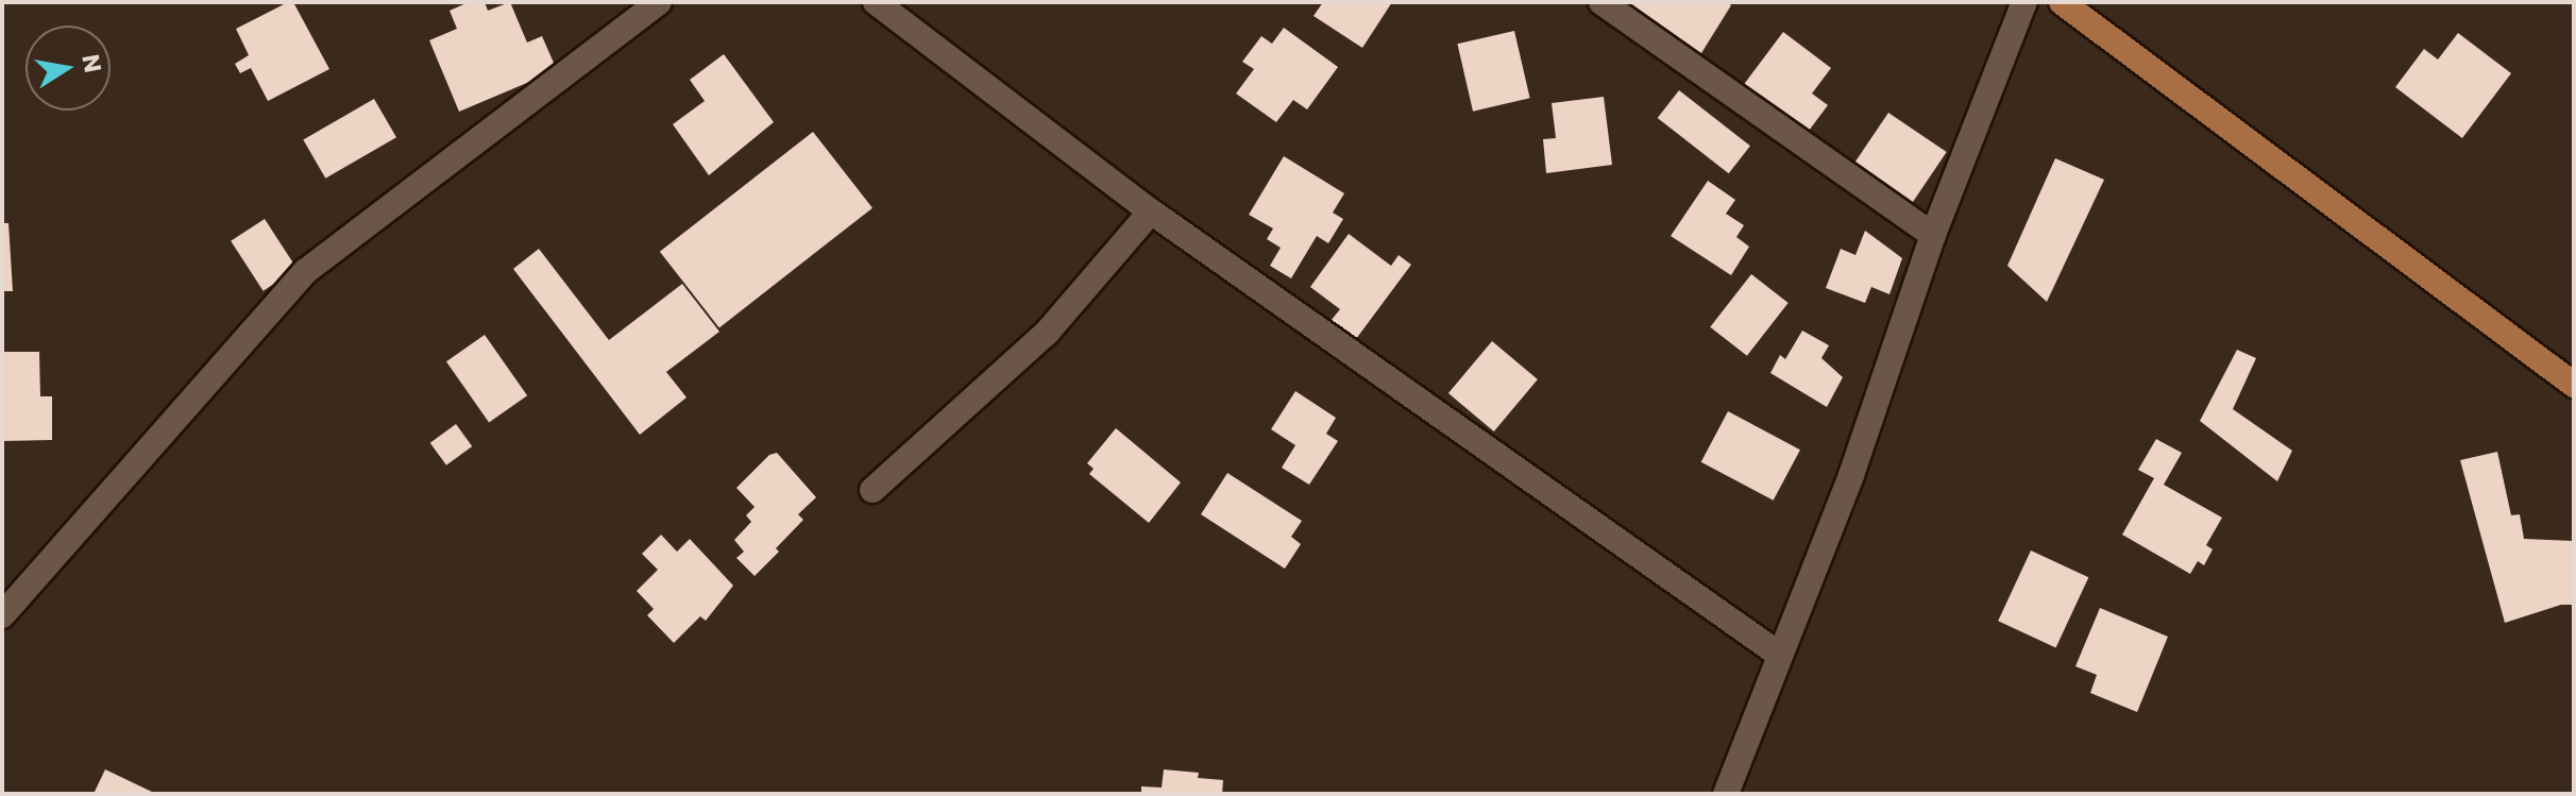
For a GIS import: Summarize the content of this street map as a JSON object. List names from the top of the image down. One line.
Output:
{"north":"right"}
